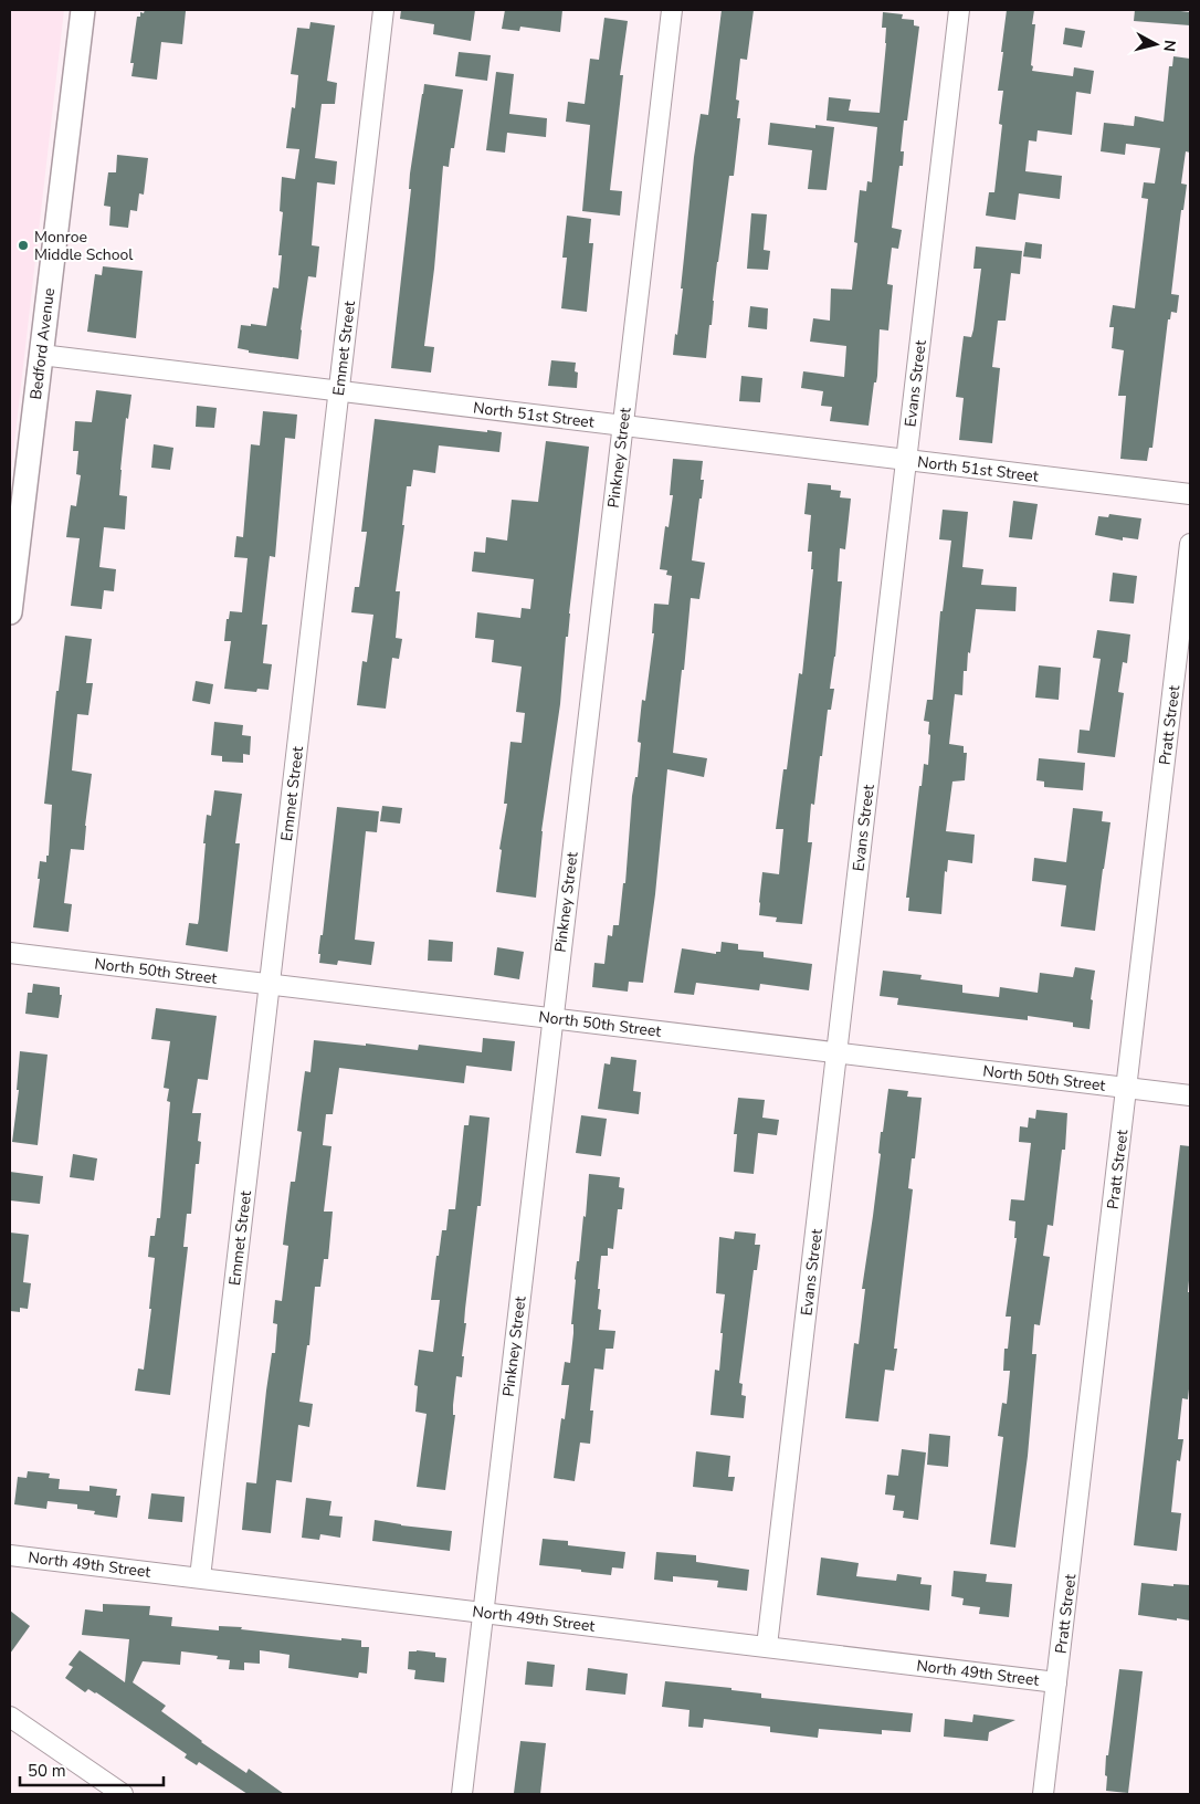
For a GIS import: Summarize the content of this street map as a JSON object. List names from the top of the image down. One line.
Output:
{"streets":{"street":["Bedford Avenue","Emmet Street","Evans Street","North 51st Street","Pinkney Street","Pratt Street","North 50th Street","North 49th Street"]},"crossings":[["Bedford Avenue","North 51st Street"],["Emmet Street","North 51st Street"],["Emmet Street","North 50th Street"],["Emmet Street","North 49th Street"],["Evans Street","North 51st Street"],["Evans Street","North 50th Street"],["Evans Street","North 49th Street"],["North 51st Street","Pinkney Street"],["Pinkney Street","North 50th Street"],["Pinkney Street","North 49th Street"],["Pratt Street","North 50th Street"],["Pratt Street","North 49th Street"]],"places":["Monroe Middle School"],"scale_bar":"50 m","north":"right"}
